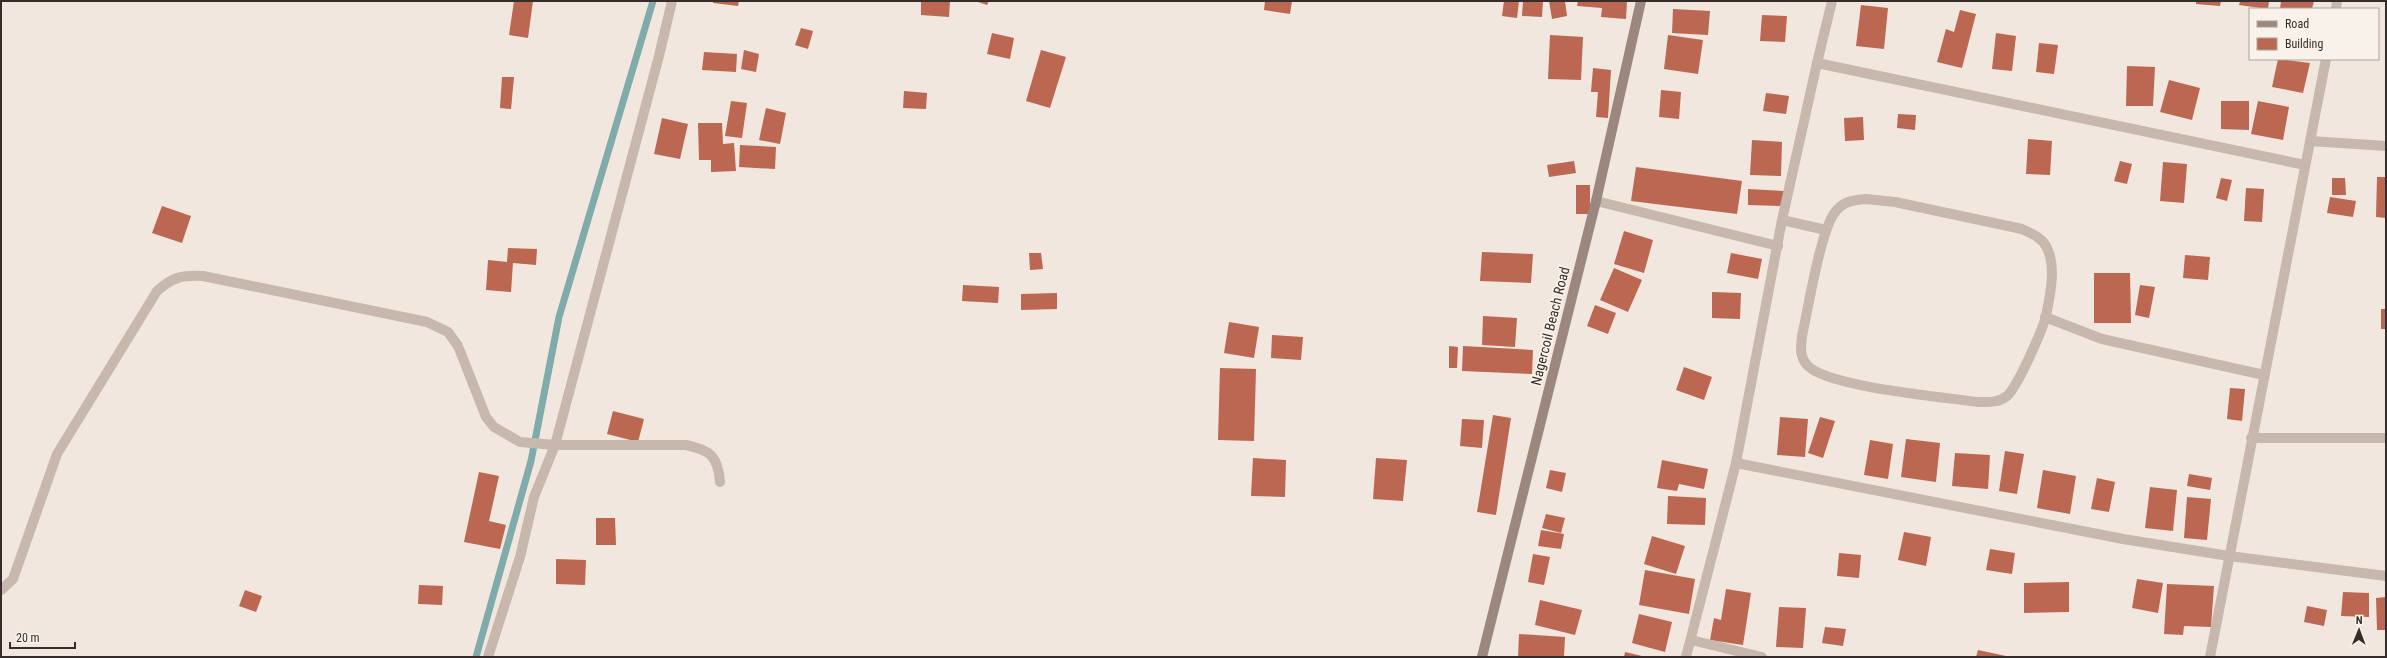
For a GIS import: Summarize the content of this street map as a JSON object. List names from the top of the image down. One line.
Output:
{"streets":{"main road":["Nagercoil Beach Road"]},"legend":["Road","Building"],"scale_bar":"20 m","north":"top"}
